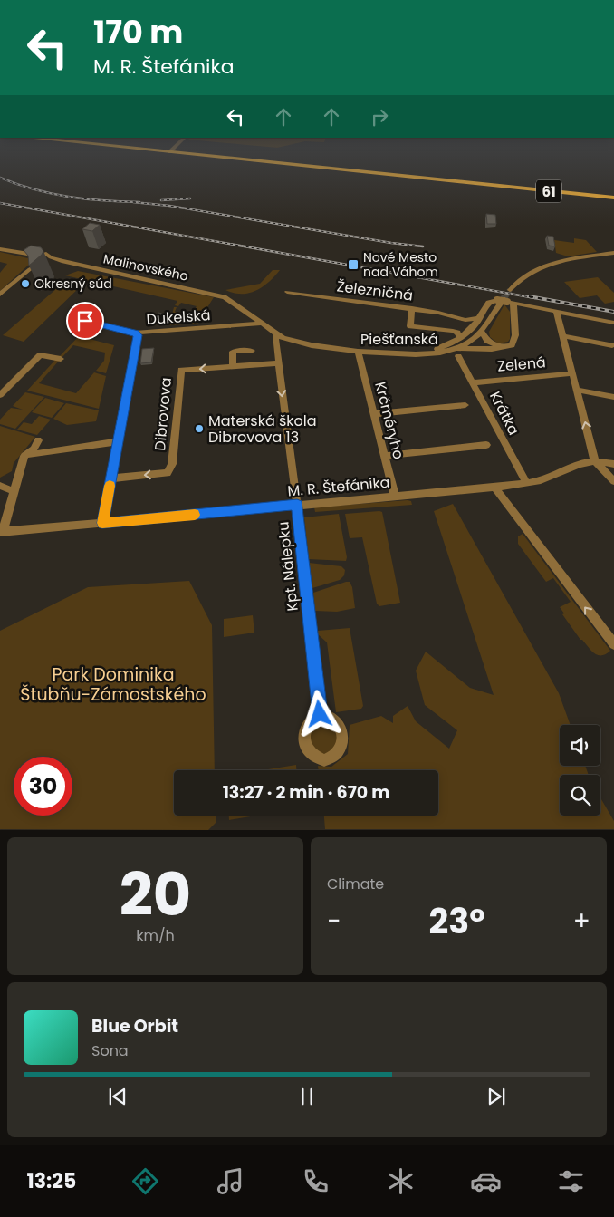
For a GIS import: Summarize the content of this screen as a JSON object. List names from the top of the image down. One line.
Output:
{"streets":{"main road":["61"],"street":["Malinovského","Železničná","Dukelská","Piešťanská","Zelená","Krátka","Dibrovova","Krčméryho","M. R. Štefánika","Kpt. Nálepku"]},"crossings":[["Malinovského","Piešťanská"],["Dukelská","Piešťanská"],["Piešťanská","Krátka"],["Piešťanská","Krčméryho"],["Piešťanská","Kpt. Nálepku"],["Zelená","Krátka"],["Zelená","M. R. Štefánika"],["Krátka","Krčméryho"],["Krátka","M. R. Štefánika"],["Dibrovova","Kpt. Nálepku"],["Krčméryho","M. R. Štefánika"],["M. R. Štefánika","Kpt. Nálepku"]],"one_way":["Kpt. Nálepku"],"parks":["Park Dominika Štubňu-Zámostského"],"places":{"transit":["Nové Mesto nad Váhom"],"other":["Okresný súd","Materská škola Dibrovova 13"]},"page":{"turn":["170 m","M. R. Štefánika"],"limit":"30","trip":"13:27 · 2 min · 670 m","tile":[["20","km/h"],"Climate"],"heat":["−","23°","+"],"song":["Blue Orbit","Sona"],"tabs":"13:25"}}
